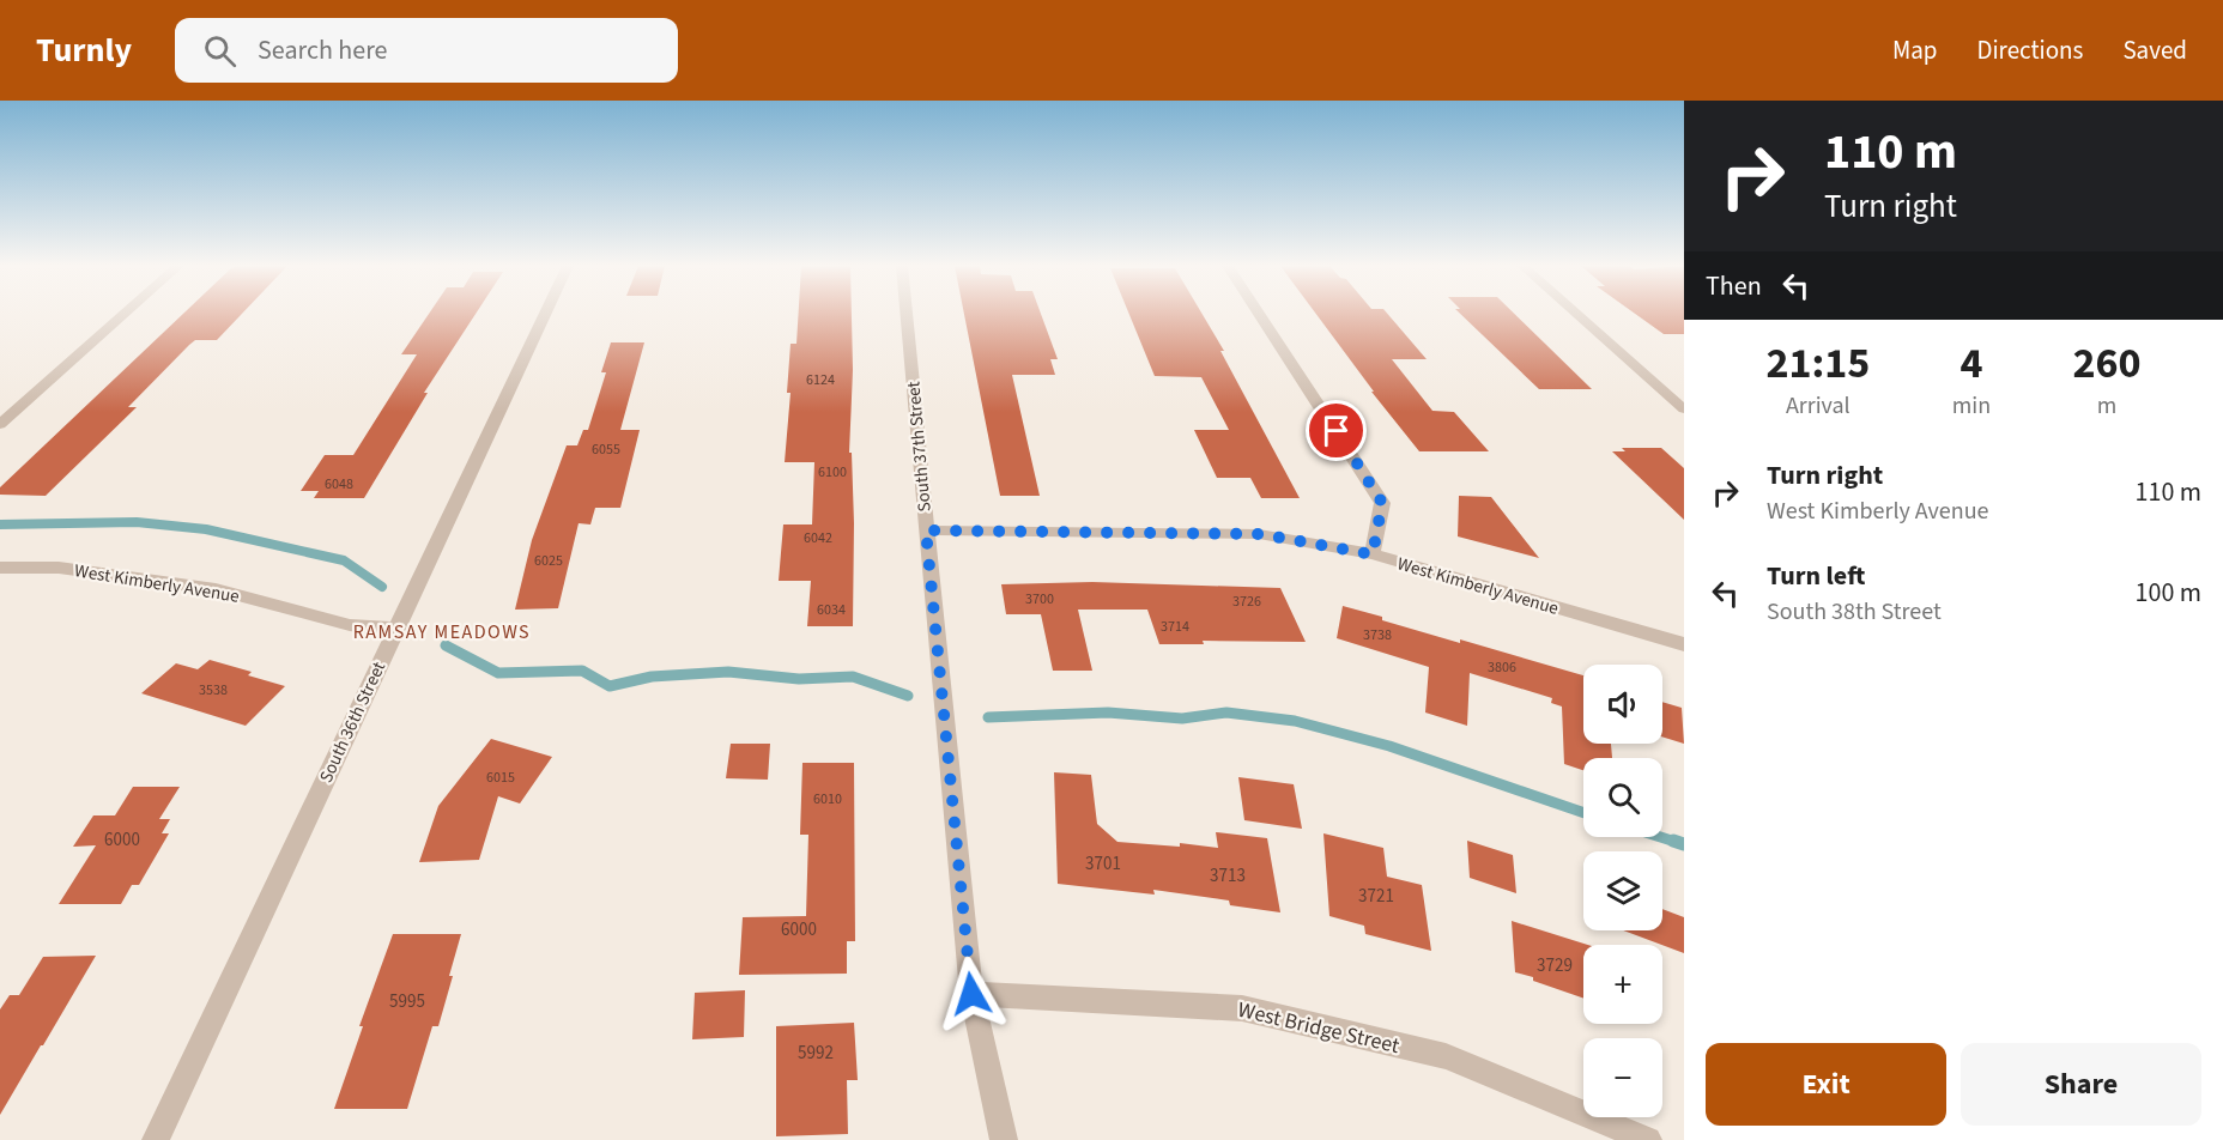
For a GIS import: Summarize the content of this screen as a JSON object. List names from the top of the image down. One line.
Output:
{"streets":{"street":["South 37th Street","West Kimberly Avenue","South 36th Street","West Bridge Street"]},"crossings":[["South 37th Street","West Kimberly Avenue"],["South 37th Street","West Bridge Street"],["West Kimberly Avenue","South 36th Street"]],"districts":["RAMSAY MEADOWS"],"house_numbers":["6124","6055","6100","6048","6042","6025","3700","3726","6034","3714","3738","3806","3538","6015","6010","6000","3701","3713","3721","6000","3729","5995","5992"],"page":{"header":"Turnly","search":"Search here","nav":["Map","Directions","Saved"],"turn":["110 m","Turn right"],"then":"Then","eta":["21:15","Arrival","4","min","260","m"],"list":[{"name":"Turn right","note":"West Kimberly Avenue","value":"110 m"},{"name":"Turn left","note":"South 38th Street","value":"100 m"}],"map_buttons":["+","−"],"buttons":["Exit","Share"]}}
